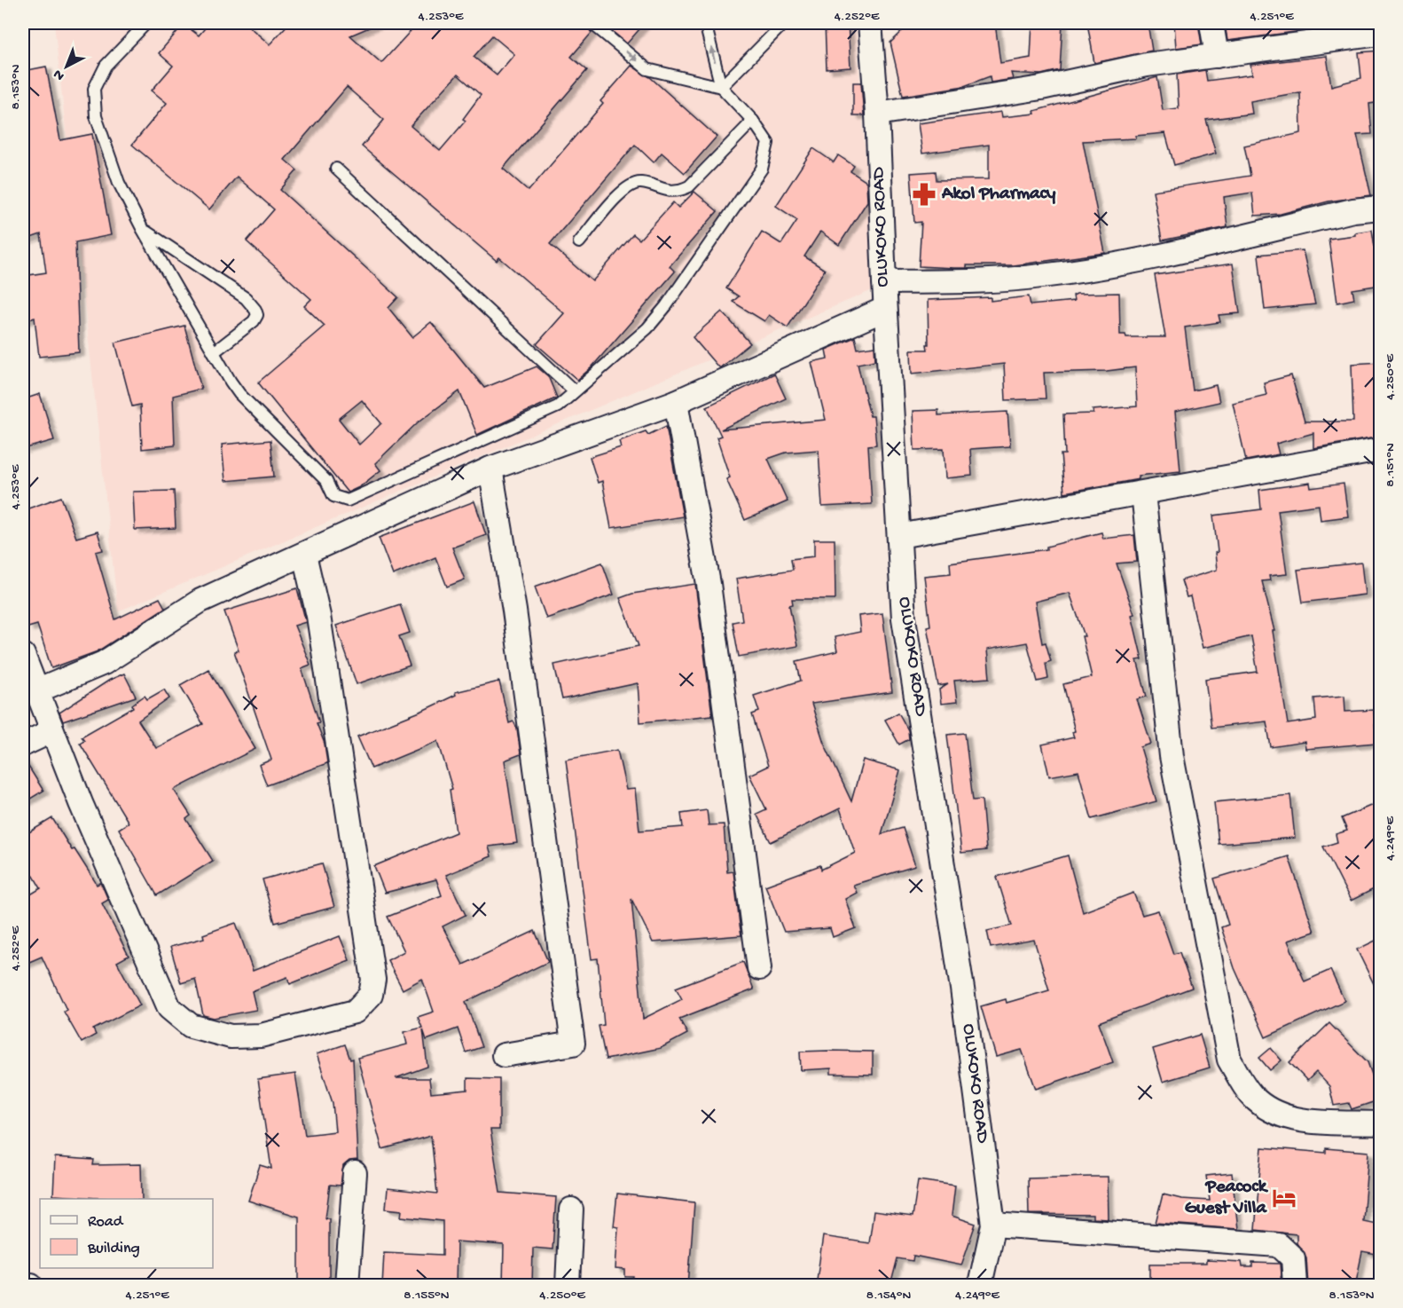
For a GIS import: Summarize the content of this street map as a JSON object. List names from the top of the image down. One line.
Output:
{"streets":{"street":["OLUKOKO ROAD"]},"places":{"pharmacy":["Akol Pharmacy"],"hotel":["Peacock Guest Villa"]},"legend":["Road","Building"],"north":"bottom left","coordinates":["4.253°E","4.252°E","4.251°E","8.153°N","4.250°E","8.151°N","4.249°E","8.155°N","8.154°N"]}
